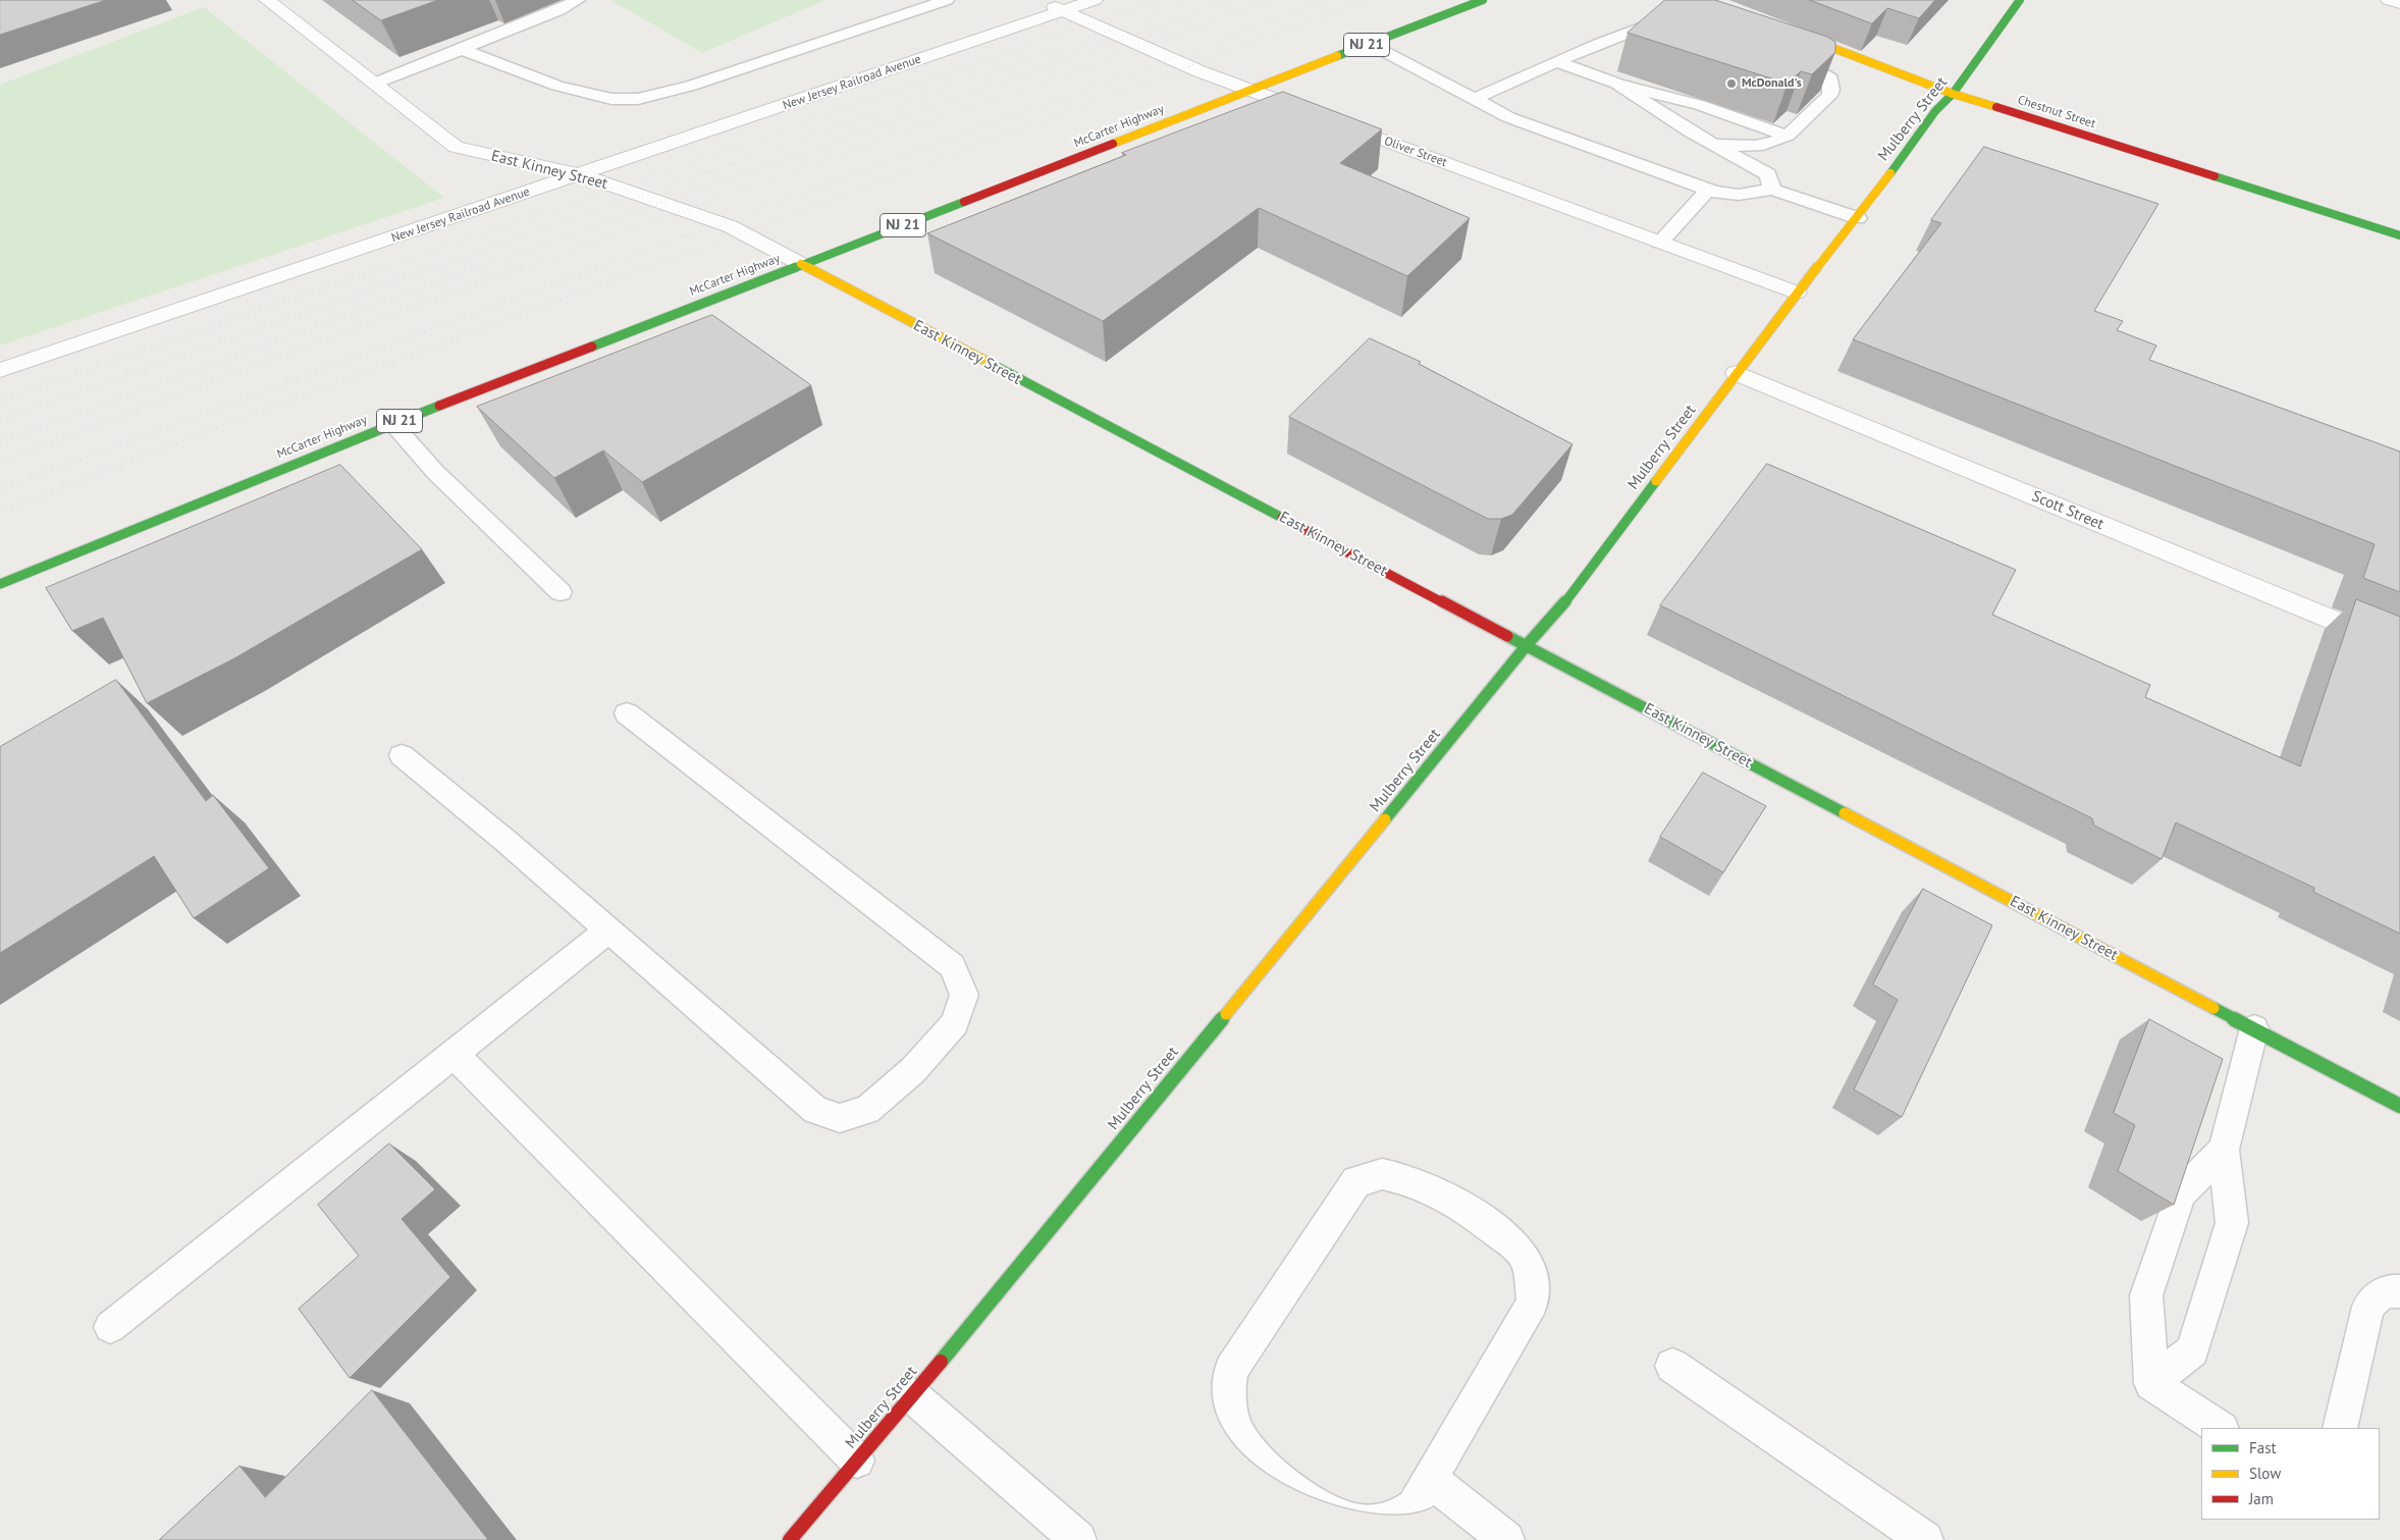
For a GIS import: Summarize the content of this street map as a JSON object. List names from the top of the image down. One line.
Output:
{"streets":{"street":["NJ 21","New Jersey Railroad Avenue","Chestnut Street","Mulberry Street","McCarter Highway","Oliver Street","East Kinney Street","Scott Street"]},"crossings":[["New Jersey Railroad Avenue","Oliver Street"],["New Jersey Railroad Avenue","East Kinney Street"],["Chestnut Street","Mulberry Street"],["Mulberry Street","Oliver Street"],["Mulberry Street","East Kinney Street"],["Mulberry Street","Scott Street"],["McCarter Highway","Oliver Street"],["McCarter Highway","East Kinney Street"]],"places":["McDonald's"],"legend":["Fast","Slow","Jam"]}
